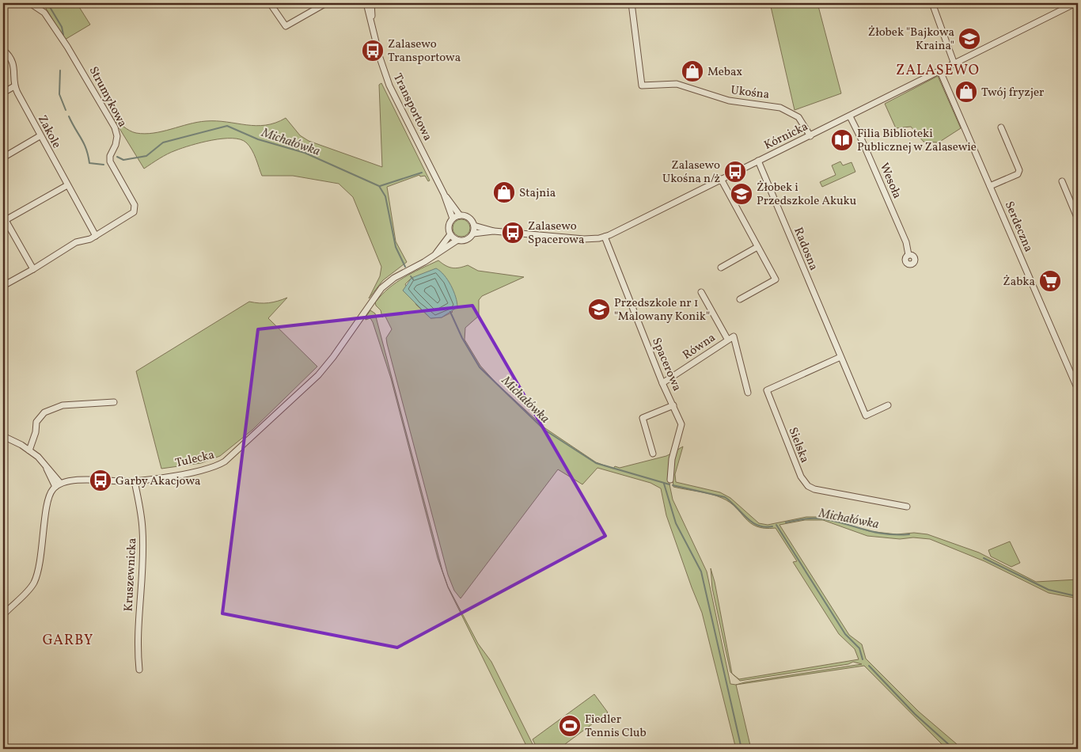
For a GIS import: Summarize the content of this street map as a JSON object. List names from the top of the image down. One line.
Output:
{"streets":{"street":["Ukośna","Strumykowa","Transportowa","Zakole","Kórnicka","Wesoła","Serdeczna","Radosna","Równa","Spacerowa","Sielska","Tulecka","Kruszewnicka"]},"crossings":[["Ukośna","Kórnicka"],["Strumykowa","Zakole"],["Transportowa","Kórnicka"],["Kórnicka","Wesoła"],["Kórnicka","Serdeczna"],["Kórnicka","Radosna"],["Kórnicka","Spacerowa"],["Radosna","Sielska"],["Równa","Spacerowa"],["Tulecka","Kruszewnicka"]],"districts":["ZALASEWO","GARBY"],"water":["Michałówka"],"places":{"school or university":["Żłobek \"Bajkowa Kraina\"","Żłobek i Przedszkole Akuku","Przedszkole nr 1 \"Malowany Konik\""],"bus stop":["Zalasewo Transportowa","Zalasewo Ukośna n/ż","Zalasewo Spacerowa","Garby Akacjowa"],"shop":["Mebax","Twój fryzjer","Stajnia"],"library":["Filia Biblioteki Publicznej w Zalasewie"],"supermarket":["Żabka"],"sports":["Fiedler Tennis Club"]}}
